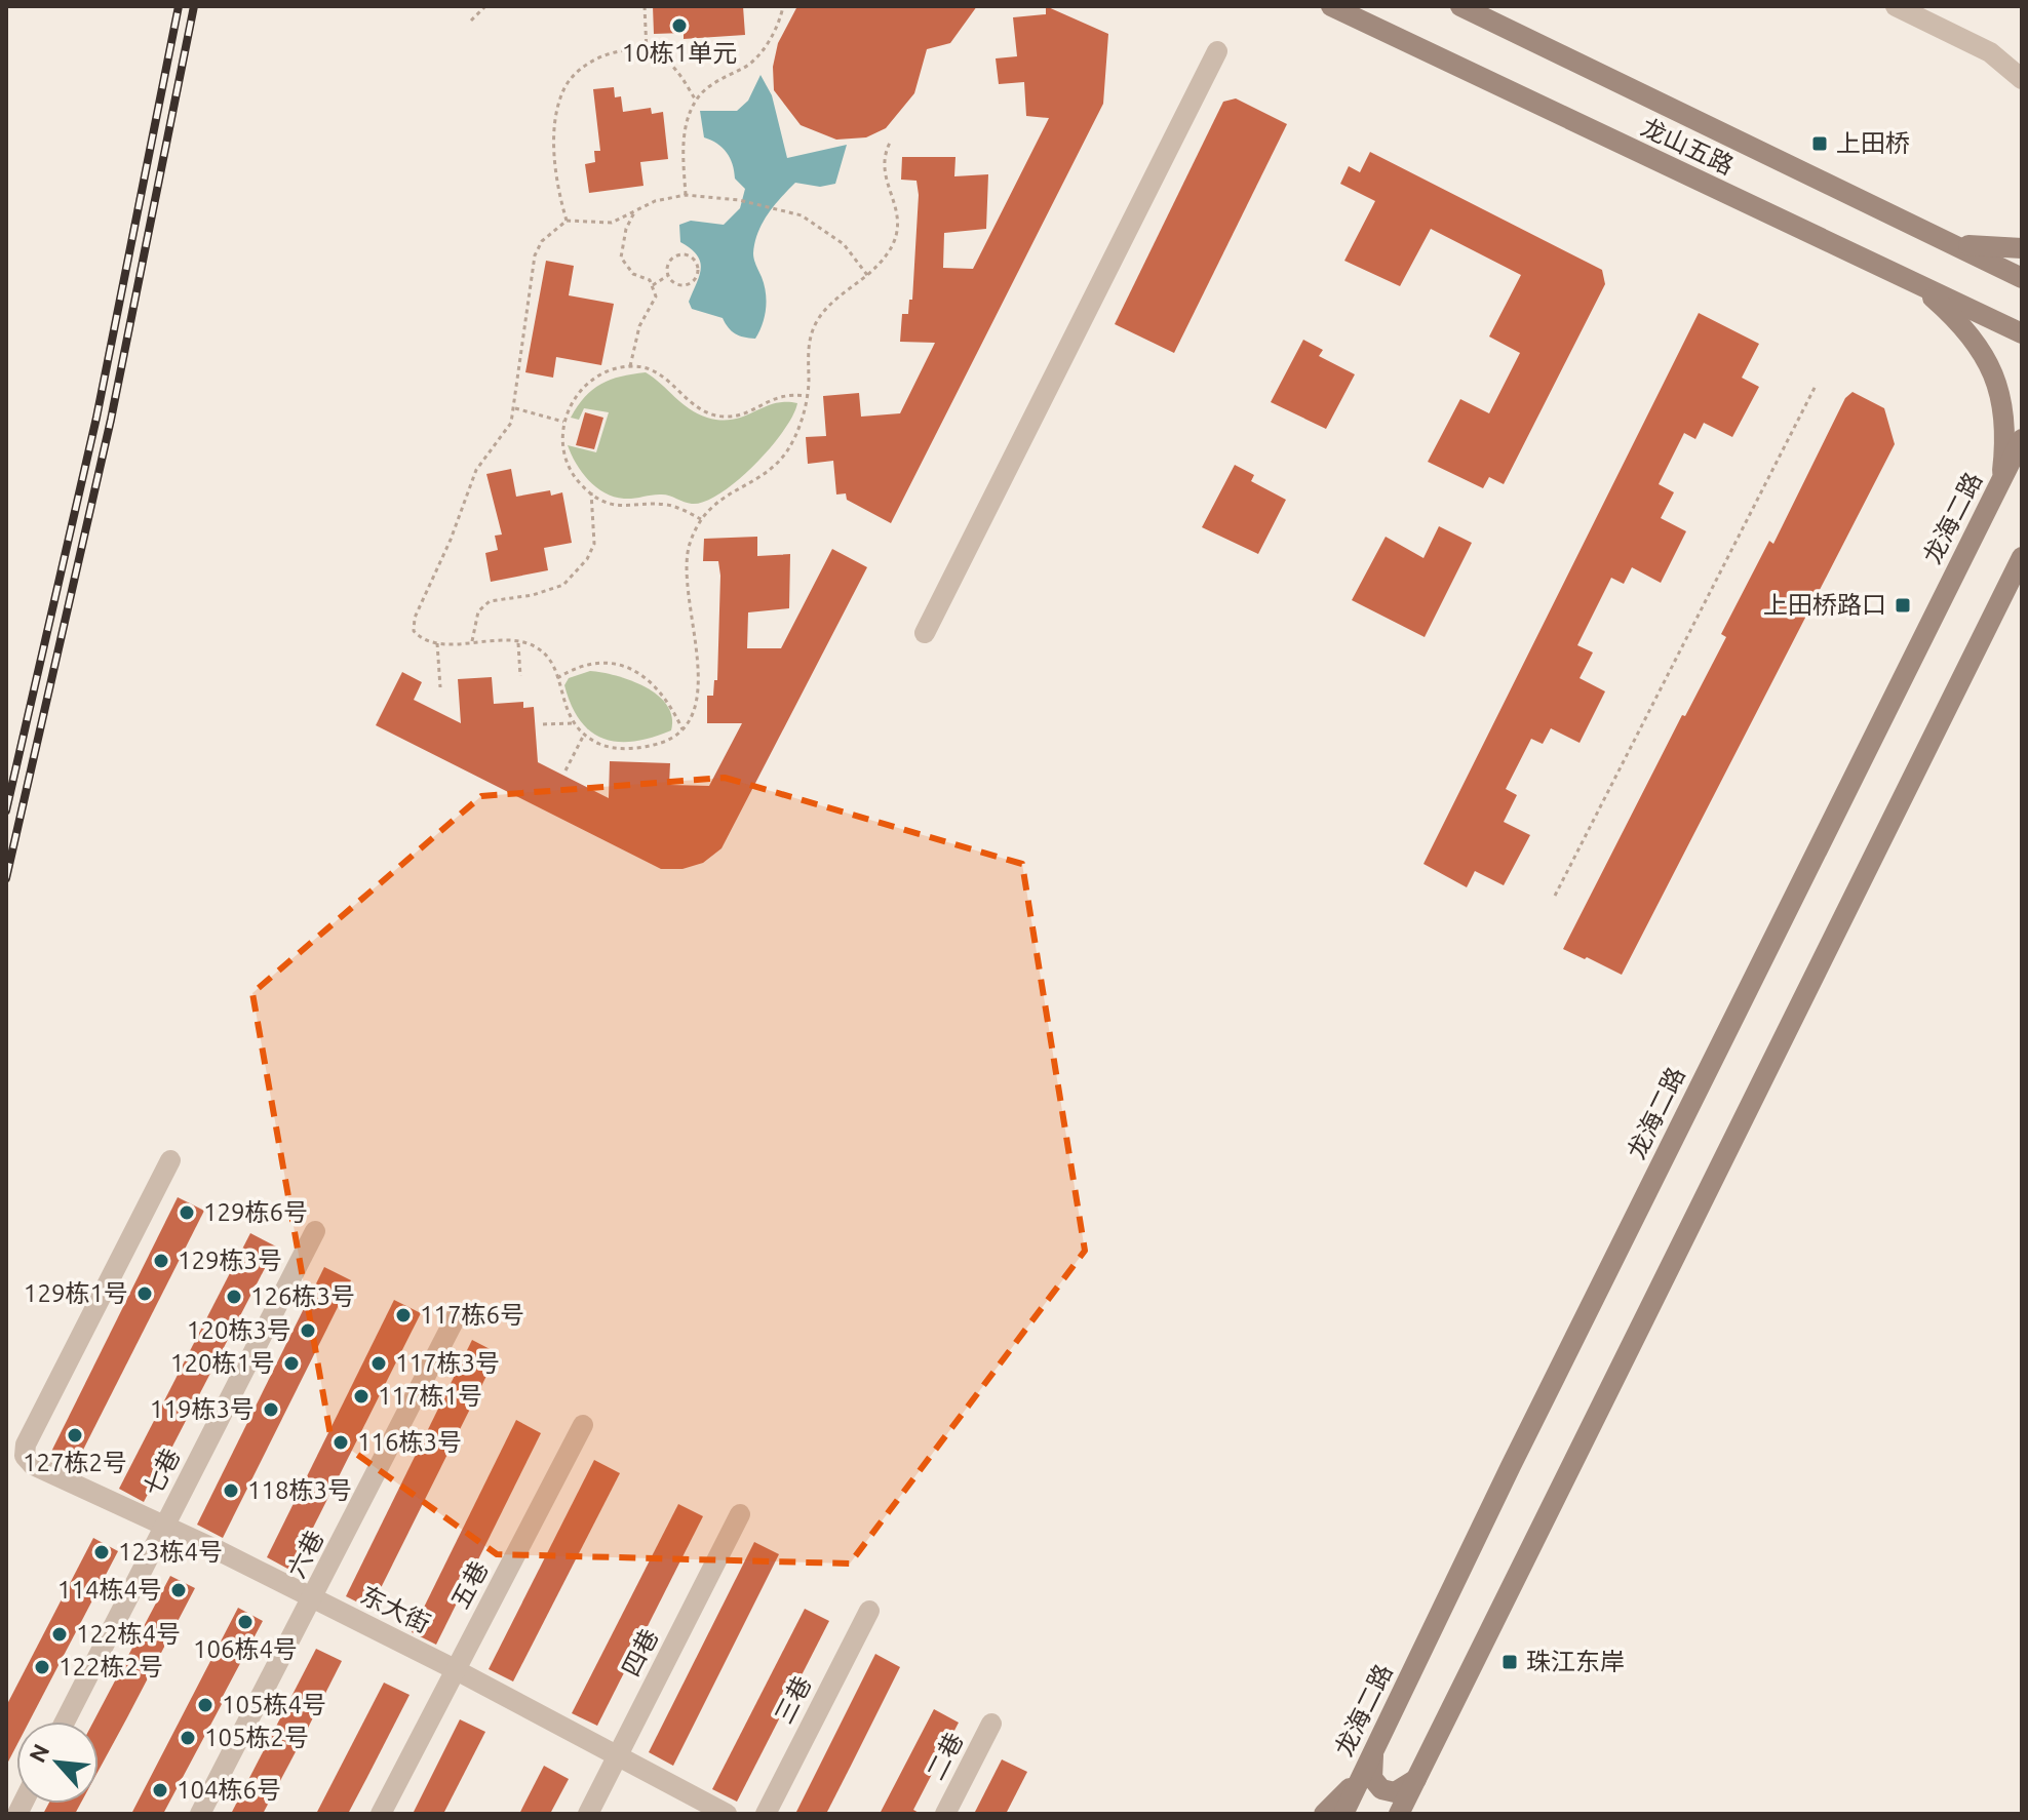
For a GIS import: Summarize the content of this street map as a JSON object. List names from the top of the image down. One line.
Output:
{"streets":{"main road":["龙山五路","龙海二路"],"street":["七巷","六巷","五巷","东大街","四巷","三巷","二巷"]},"crossings":[["七巷","东大街"],["六巷","东大街"],["五巷","东大街"],["东大街","四巷"]],"places":{"other":["10栋1单元","129栋6号","129栋3号","129栋1号","126栋3号","117栋6号","120栋3号","120栋1号","117栋3号","117栋1号","119栋3号","127栋2号","116栋3号","118栋3号","123栋4号","114栋4号","106栋4号","122栋4号","122栋2号","105栋4号","105栋2号","104栋6号"],"transit":["上田桥","上田桥路口","珠江东岸"]},"north":"top left"}
